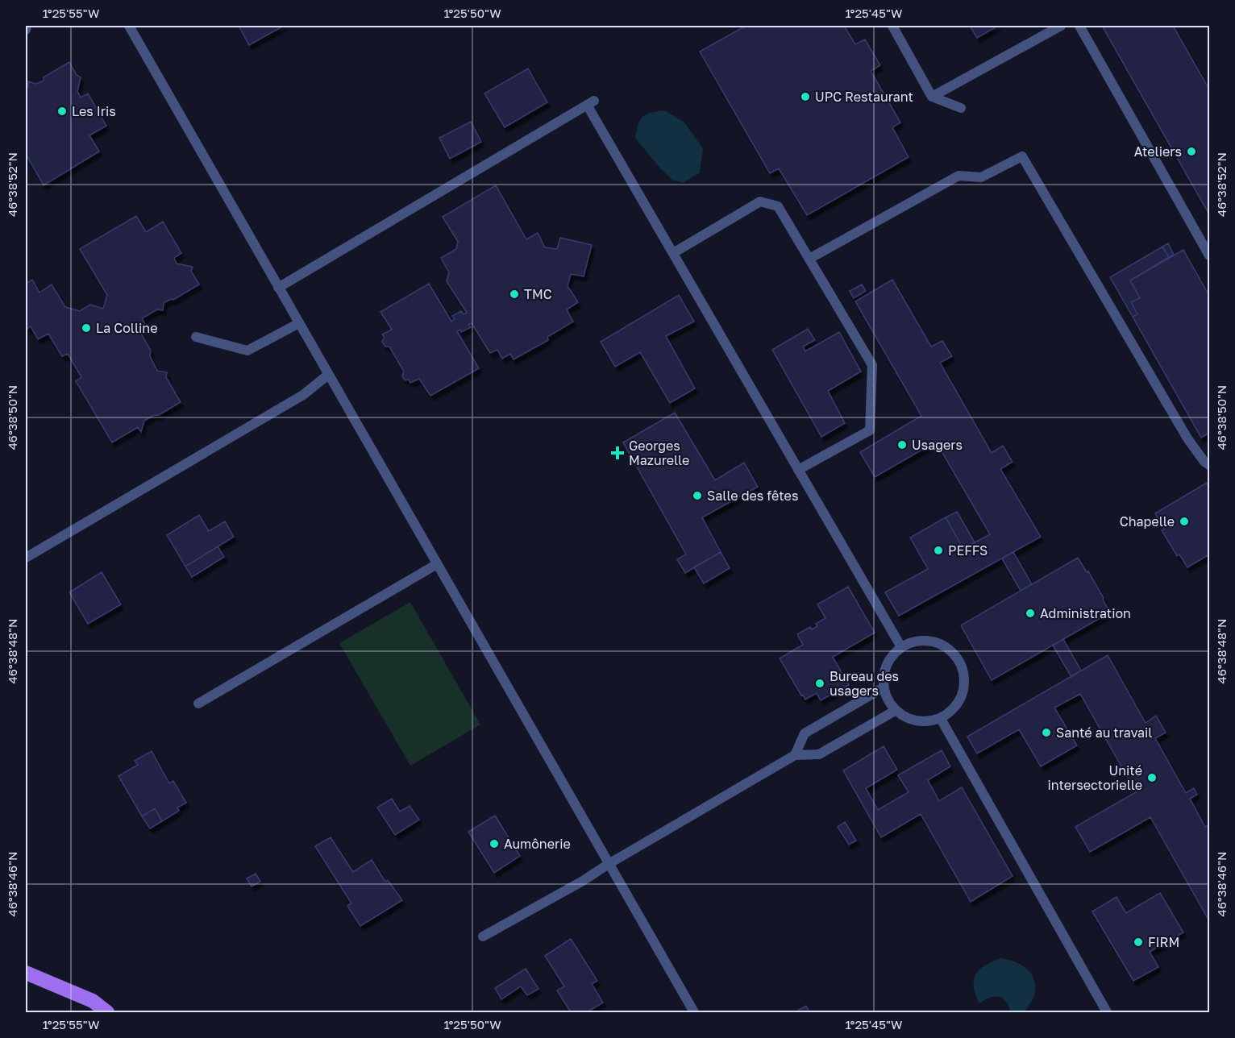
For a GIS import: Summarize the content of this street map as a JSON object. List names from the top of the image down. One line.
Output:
{"places":{"other":["UPC Restaurant","Les Iris","Ateliers","TMC","La Colline","Usagers","Salle des fêtes","Chapelle","PEFFS","Administration","Bureau des usagers","Santé au travail","Unité intersectorielle","Aumônerie","FIRM"],"health":["Georges Mazurelle"]},"coordinates":["1°25'55\"W","1°25'50\"W","1°25'45\"W","46°38'52\"N","46°38'50\"N","46°38'48\"N","46°38'46\"N"]}
